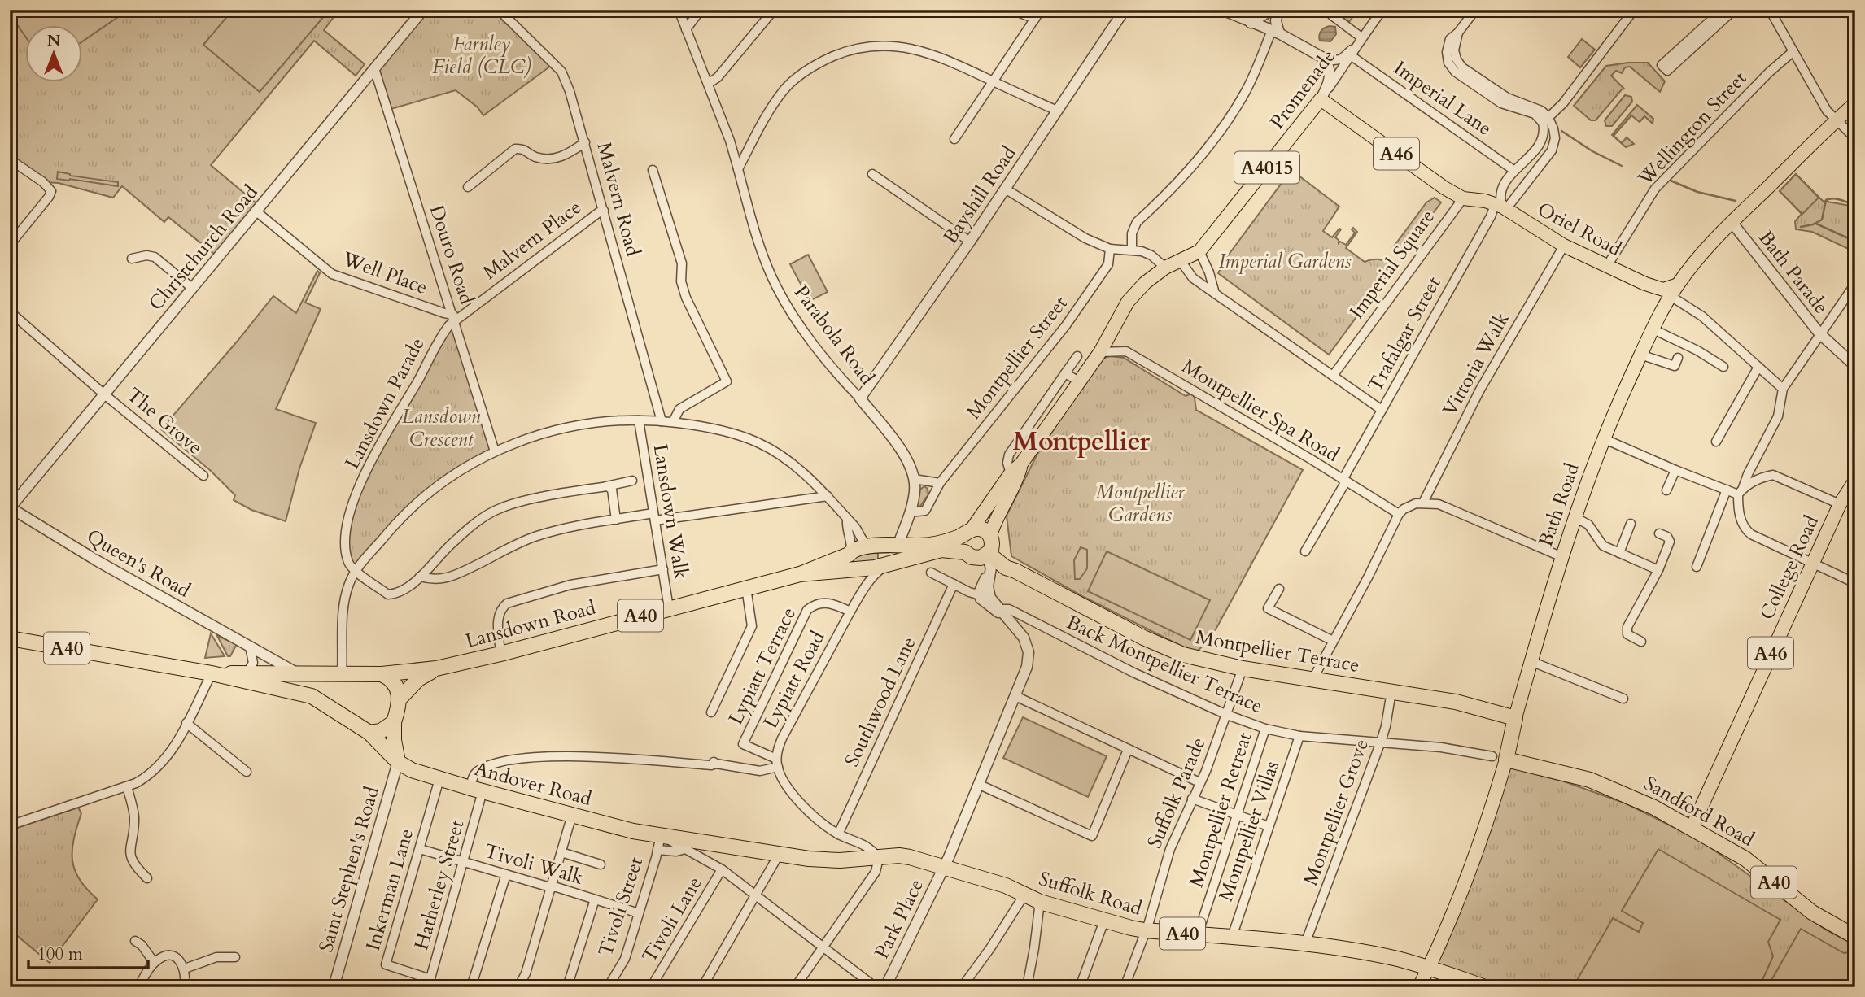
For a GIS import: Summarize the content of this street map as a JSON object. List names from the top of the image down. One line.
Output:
{"streets":{"highway":["Bath Road","A40","Lansdown Road","Montpellier Terrace","Andover Road","Sandford Road","Suffolk Road"],"main road":["Promenade","A46","A4015","Oriel Road","Imperial Square","College Road"],"street":["Imperial Lane","Wellington Street","Bayshill Road","Malvern Road","Malvern Place","Christchurch Road","Douro Road","Bath Parade","Well Place","Trafalgar Street","Parabola Road","Montpellier Street","Vittoria Walk","Lansdown Parade","Montpellier Spa Road","The Grove","Lansdown Walk","Queen's Road","Back Montpellier Terrace","Lypiatt Terrace","Lypiatt Road","Southwood Lane","Suffolk Parade","Montpellier Retreat","Montpellier Grove","Montpellier Villas","Tivoli Walk","Saint Stephen's Road","Hatherley Street","Inkerman Lane","Tivoli Street","Park Place","Tivoli Lane"]},"crossings":[["Promenade","Imperial Lane"],["Promenade","A4015"],["Promenade","Imperial Square"],["Wellington Street","Oriel Road"],["A4015","Imperial Square"],["A4015","Montpellier Spa Road"],["A4015","A40"],["A4015","Montpellier Terrace"],["Bayshill Road","Parabola Road"],["Malvern Road","Malvern Place"],["Oriel Road","Imperial Square"],["Oriel Road","Trafalgar Street"],["Oriel Road","Vittoria Walk"],["Oriel Road","Bath Road"],["Malvern Place","Douro Road"],["Malvern Place","Well Place"],["Malvern Place","Lansdown Parade"],["Christchurch Road","Douro Road"],["Christchurch Road","Well Place"],["Christchurch Road","The Grove"],["Christchurch Road","Queen's Road"],["Douro Road","Well Place"],["Douro Road","Lansdown Parade"],["Bath Parade","Bath Road"],["Well Place","Lansdown Parade"],["Trafalgar Street","Montpellier Spa Road"],["Parabola Road","Montpellier Street"],["Parabola Road","A40"],["Bath Road","A40"],["Bath Road","Montpellier Terrace"],["Bath Road","Back Montpellier Terrace"],["Bath Road","Sandford Road"],["Bath Road","Suffolk Road"],["Lansdown Walk","Lansdown Road"],["Queen's Road","A40"],["College Road","Sandford Road"],["A40","Lansdown Road"],["A40","Montpellier Terrace"],["A40","Lypiatt Road"],["A40","Andover Road"],["A40","Suffolk Road"],["Montpellier Terrace","Suffolk Parade"],["Montpellier Terrace","Montpellier Grove"],["Back Montpellier Terrace","Suffolk Parade"],["Back Montpellier Terrace","Montpellier Retreat"],["Back Montpellier Terrace","Sandford Road"],["Back Montpellier Terrace","Montpellier Grove"],["Back Montpellier Terrace","Montpellier Villas"],["Back Montpellier Terrace","Park Place"],["Lypiatt Terrace","Lypiatt Road"],["Andover Road","Saint Stephen's Road"],["Andover Road","Hatherley Street"],["Andover Road","Inkerman Lane"],["Andover Road","Suffolk Road"],["Andover Road","Tivoli Street"],["Andover Road","Tivoli Lane"],["Suffolk Parade","Suffolk Road"],["Montpellier Retreat","Suffolk Road"],["Montpellier Grove","Suffolk Road"],["Montpellier Villas","Suffolk Road"],["Tivoli Walk","Hatherley Street"],["Tivoli Walk","Inkerman Lane"],["Tivoli Walk","Tivoli Street"],["Hatherley Street","Inkerman Lane"],["Suffolk Road","Park Place"]],"districts":["Montpellier"],"parks":["Farnley Field (CLC)","Imperial Gardens","Lansdown Crescent","Montpellier Gardens"],"scale_bar":"100 m","north":"top"}
